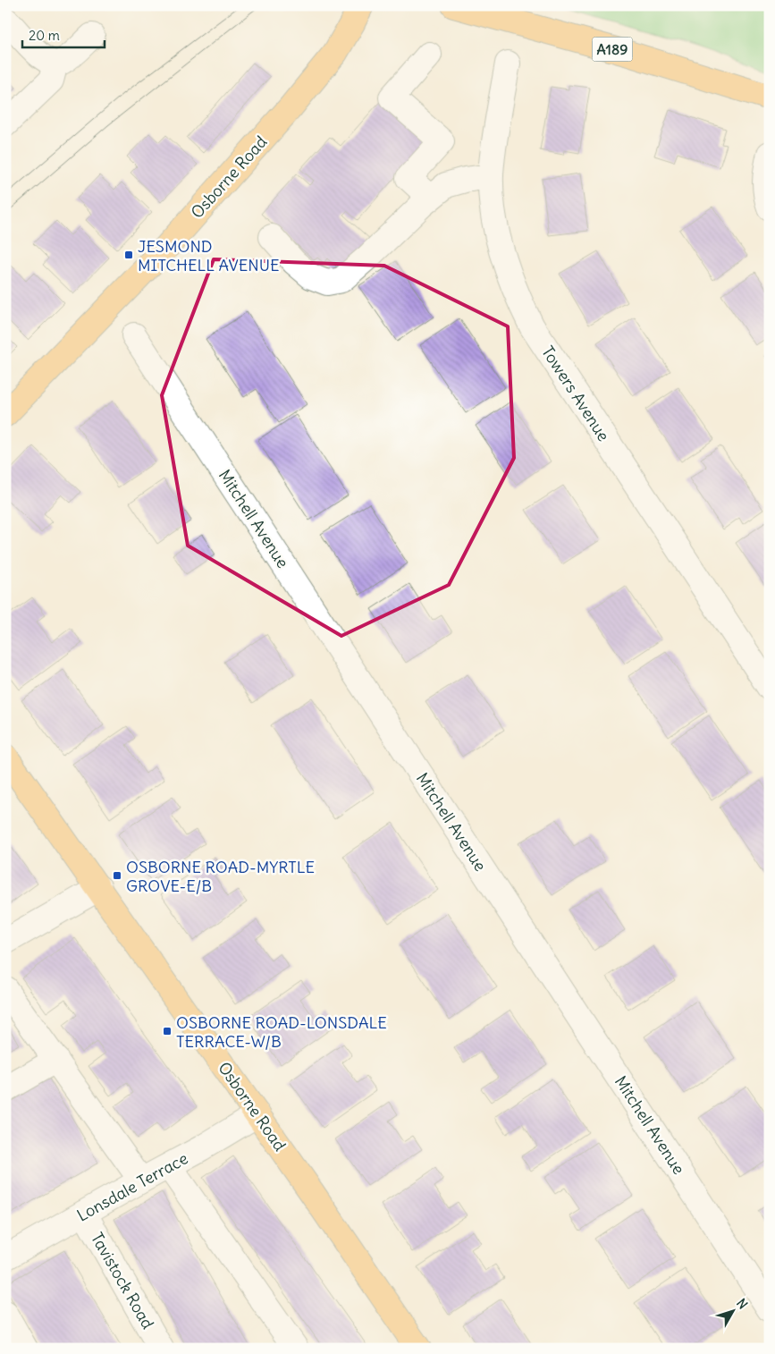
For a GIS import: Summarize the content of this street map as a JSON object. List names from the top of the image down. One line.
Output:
{"streets":{"main road":["A189","Osborne Road"],"street":["Towers Avenue","Mitchell Avenue","Lonsdale Terrace","Tavistock Road"]},"crossings":[["Osborne Road","Lonsdale Terrace"],["Lonsdale Terrace","Tavistock Road"]],"places":{"transit":["JESMOND MITCHELL AVENUE","OSBORNE ROAD-MYRTLE GROVE-E/B","OSBORNE ROAD-LONSDALE TERRACE-W/B"]},"scale_bar":"20 m","north":"top right"}
